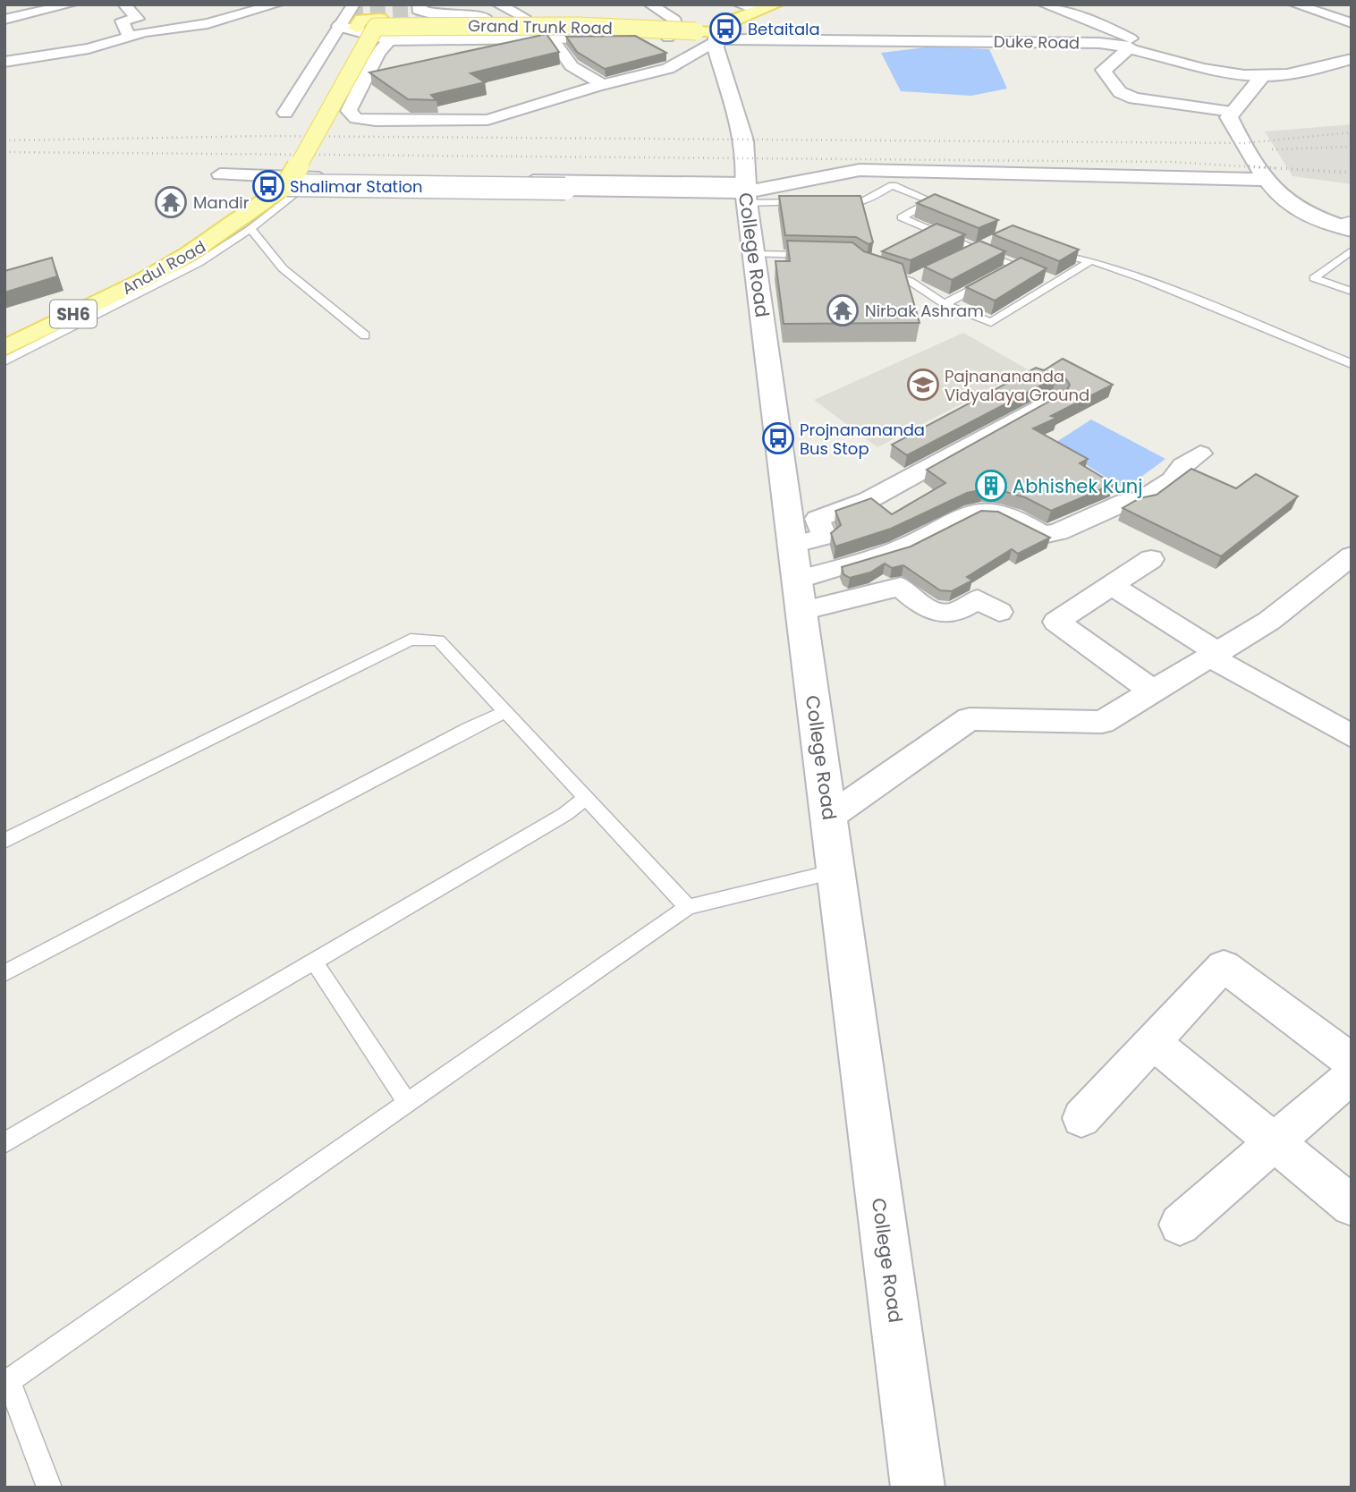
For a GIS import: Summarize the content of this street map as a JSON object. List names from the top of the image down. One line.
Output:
{"streets":{"main road":["Grand Trunk Road","Andul Road","SH6"],"street":["Duke Road","College Road"]},"crossings":[["Grand Trunk Road","Duke Road"],["Grand Trunk Road","College Road"],["Duke Road","College Road"]],"places":{"bus stop":["Betaitala","Shalimar Station","Projnanananda Bus Stop"],"temple":["Mandir","Nirbak Ashram"],"school or university":["Pajnanananda Vidyalaya Ground"],"building":["Abhishek Kunj"]}}
